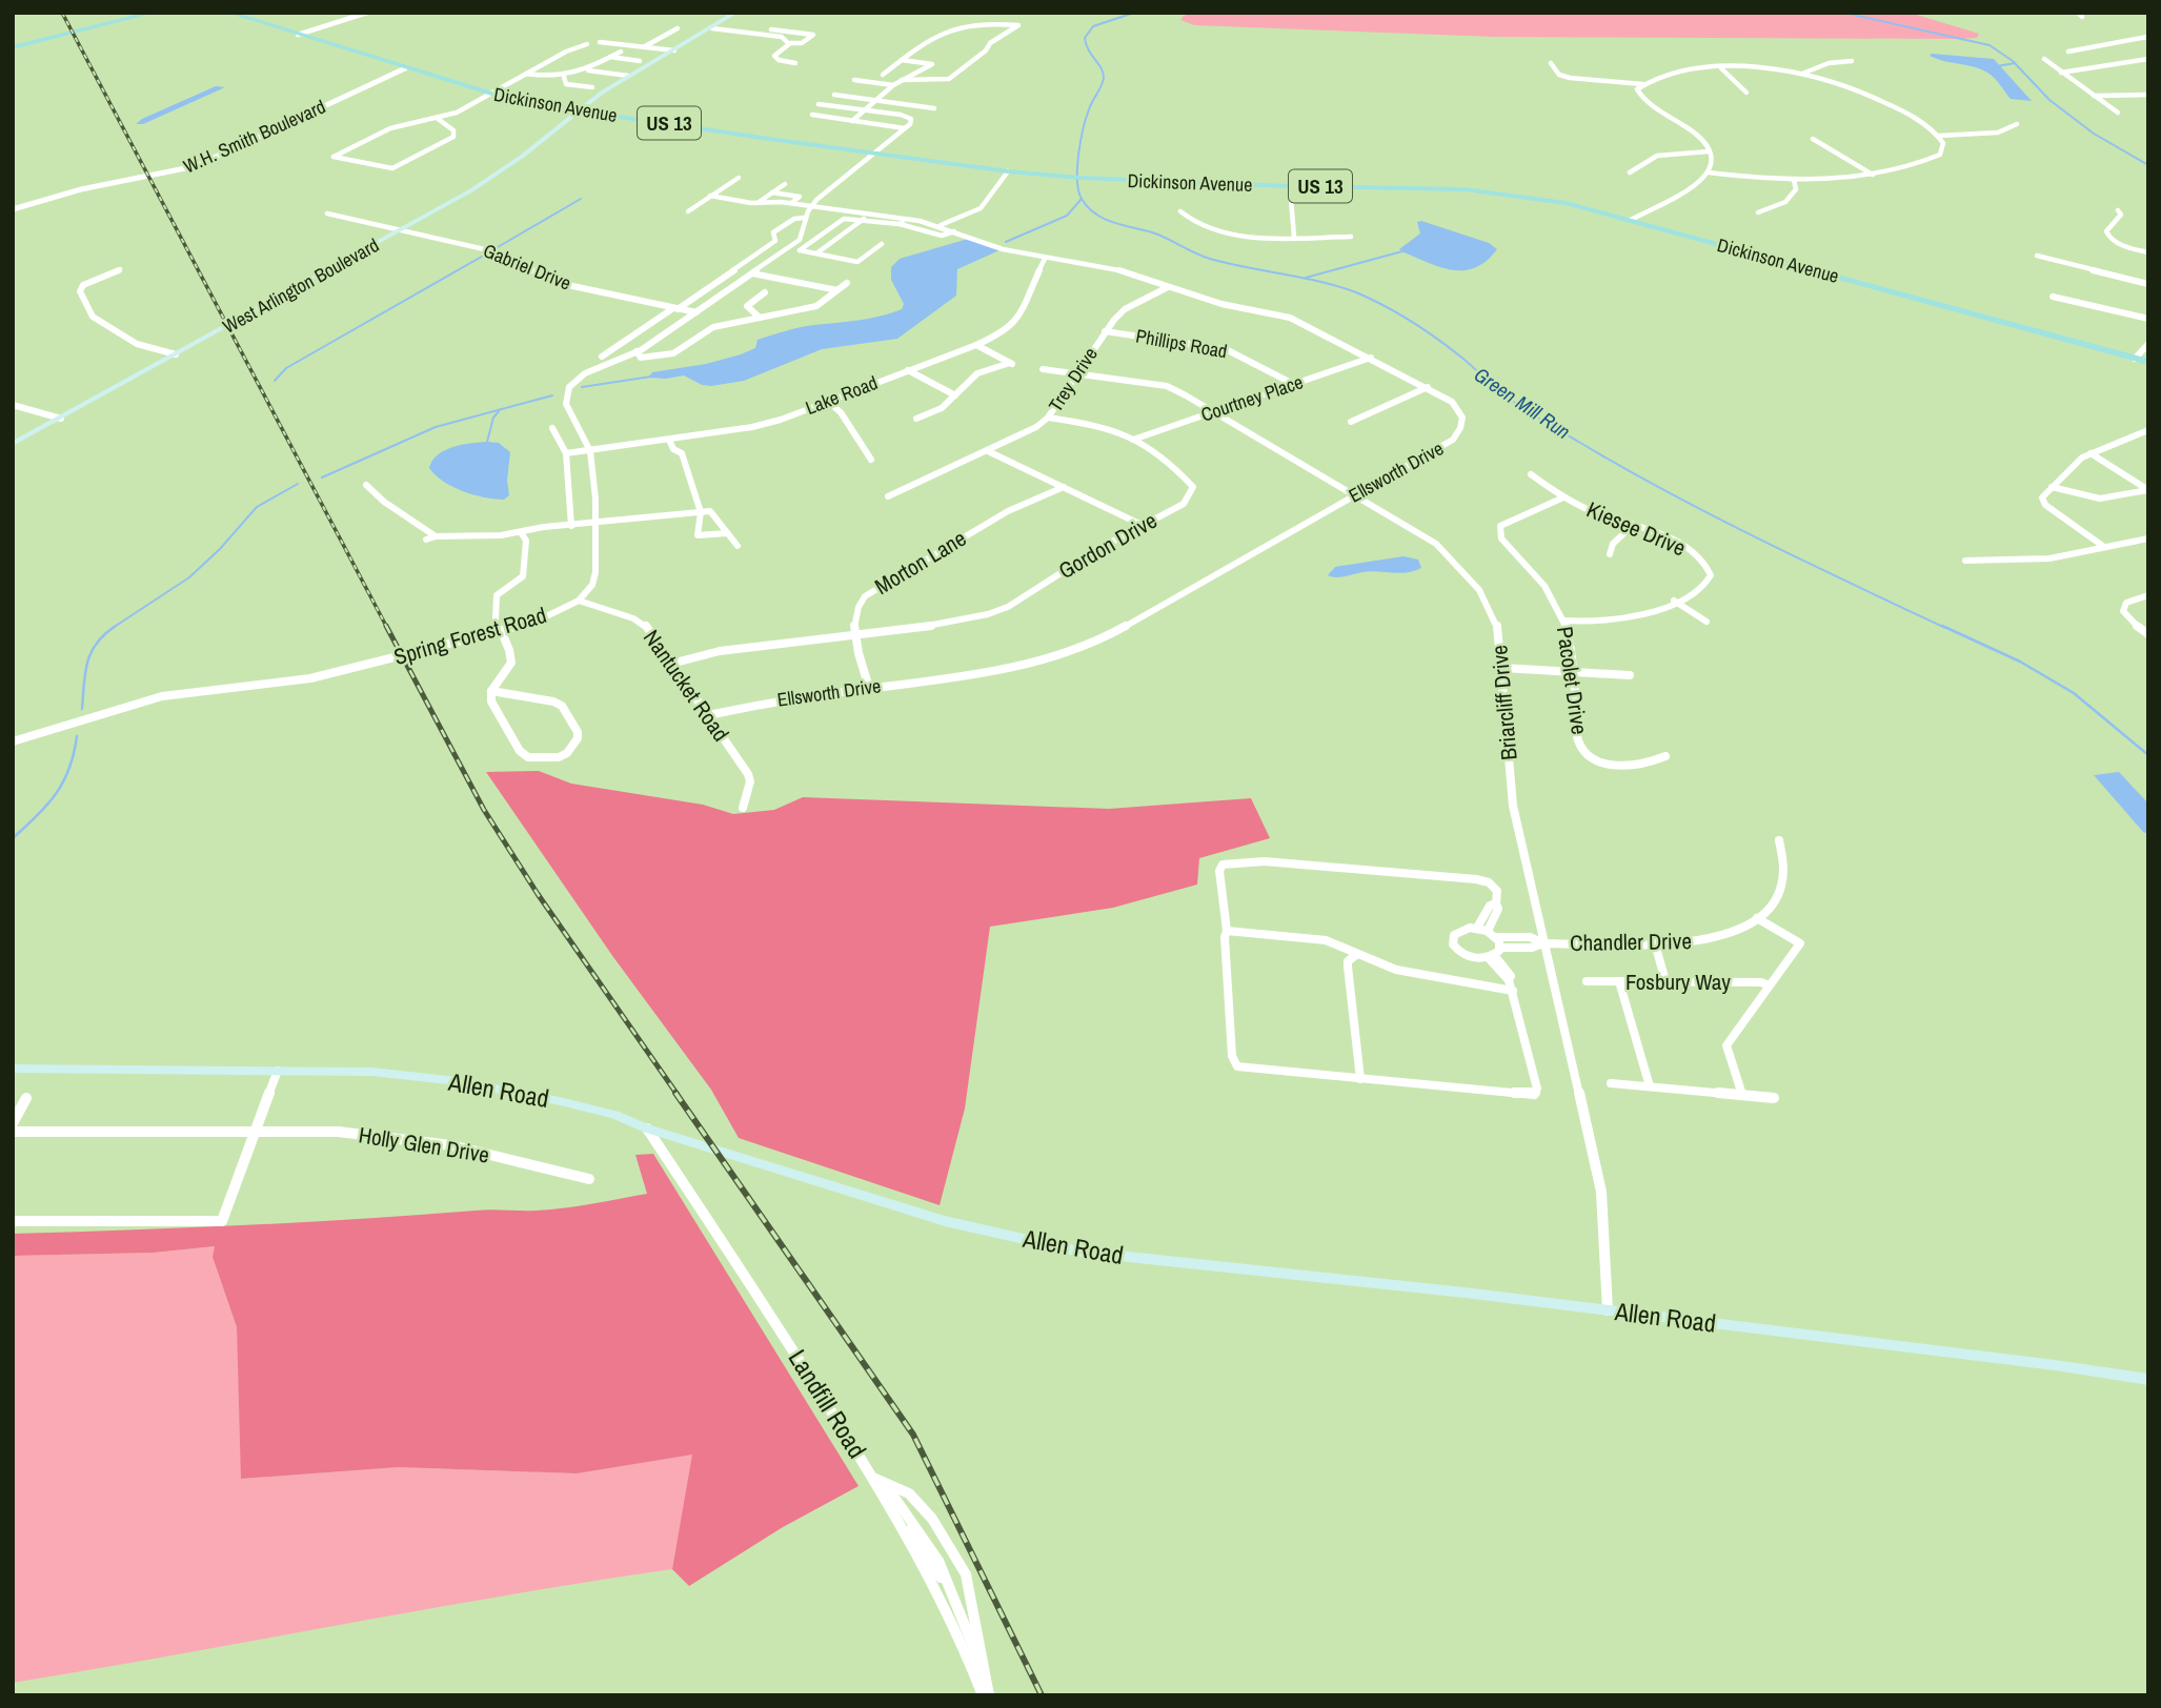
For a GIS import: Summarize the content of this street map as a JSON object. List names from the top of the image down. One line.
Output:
{"streets":{"main road":["Dickinson Avenue","US 13","West Arlington Boulevard","Allen Road"],"street":["W.H. Smith Boulevard","Gabriel Drive","Phillips Road","Trey Drive","Lake Road","Courtney Place","Ellsworth Drive","Kiesee Drive","Gordon Drive","Morton Lane","Spring Forest Road","Pacolet Drive","Nantucket Road","Briarcliff Drive","Chandler Drive","Fosbury Way","Holly Glen Drive","Landfill Road"]},"crossings":[["Dickinson Avenue","W.H. Smith Boulevard"],["Dickinson Avenue","West Arlington Boulevard"],["Gabriel Drive","West Arlington Boulevard"],["Phillips Road","Trey Drive"],["Phillips Road","Courtney Place"],["Trey Drive","Ellsworth Drive"],["Trey Drive","Gordon Drive"],["Trey Drive","Briarcliff Drive"],["Lake Road","Ellsworth Drive"],["Courtney Place","Ellsworth Drive"],["Courtney Place","Gordon Drive"],["Courtney Place","Briarcliff Drive"],["Ellsworth Drive","Morton Lane"],["Ellsworth Drive","Nantucket Road"],["Ellsworth Drive","Briarcliff Drive"],["Kiesee Drive","Pacolet Drive"],["Gordon Drive","Morton Lane"],["Gordon Drive","Nantucket Road"],["Spring Forest Road","Nantucket Road"],["Briarcliff Drive","Chandler Drive"],["Briarcliff Drive","Allen Road"],["Allen Road","Landfill Road"]],"water":["Green Mill Run"]}
